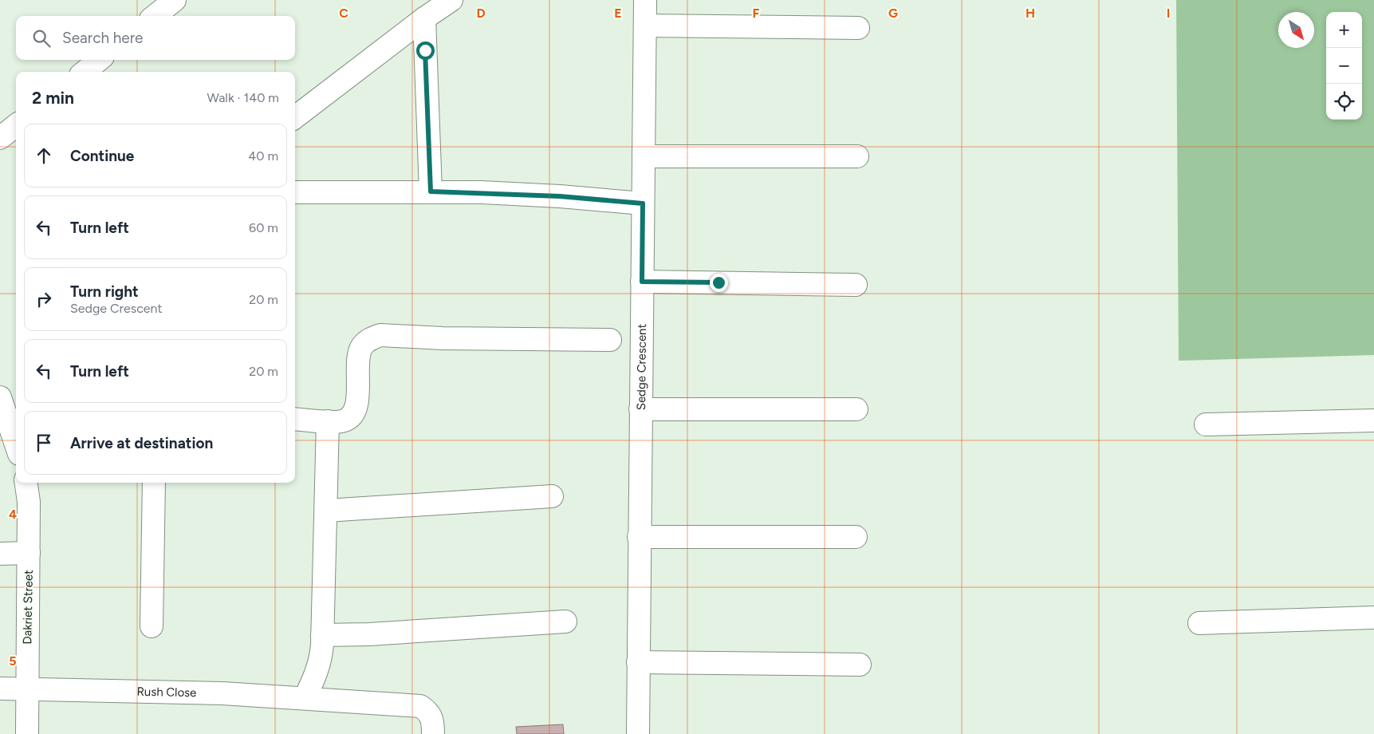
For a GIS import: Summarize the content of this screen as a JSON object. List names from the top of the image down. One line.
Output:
{"streets":{"street":["Sedge Crescent","Dakriet Street","Rush Close"]},"crossings":[["Dakriet Street","Rush Close"]],"north":"bottom right","page":{"map_buttons":["+","−"],"search":"Search here","heading":["2 min","Walk · 140 m"],"list":[["Continue","40 m"],["Turn left","60 m"],["Turn right","Sedge Crescent","20 m"],["Turn left","20 m"],"Arrive at destination"]},"grid":{"columns":["C","D","E","F","G","H","I"],"rows":["4","5"]}}
